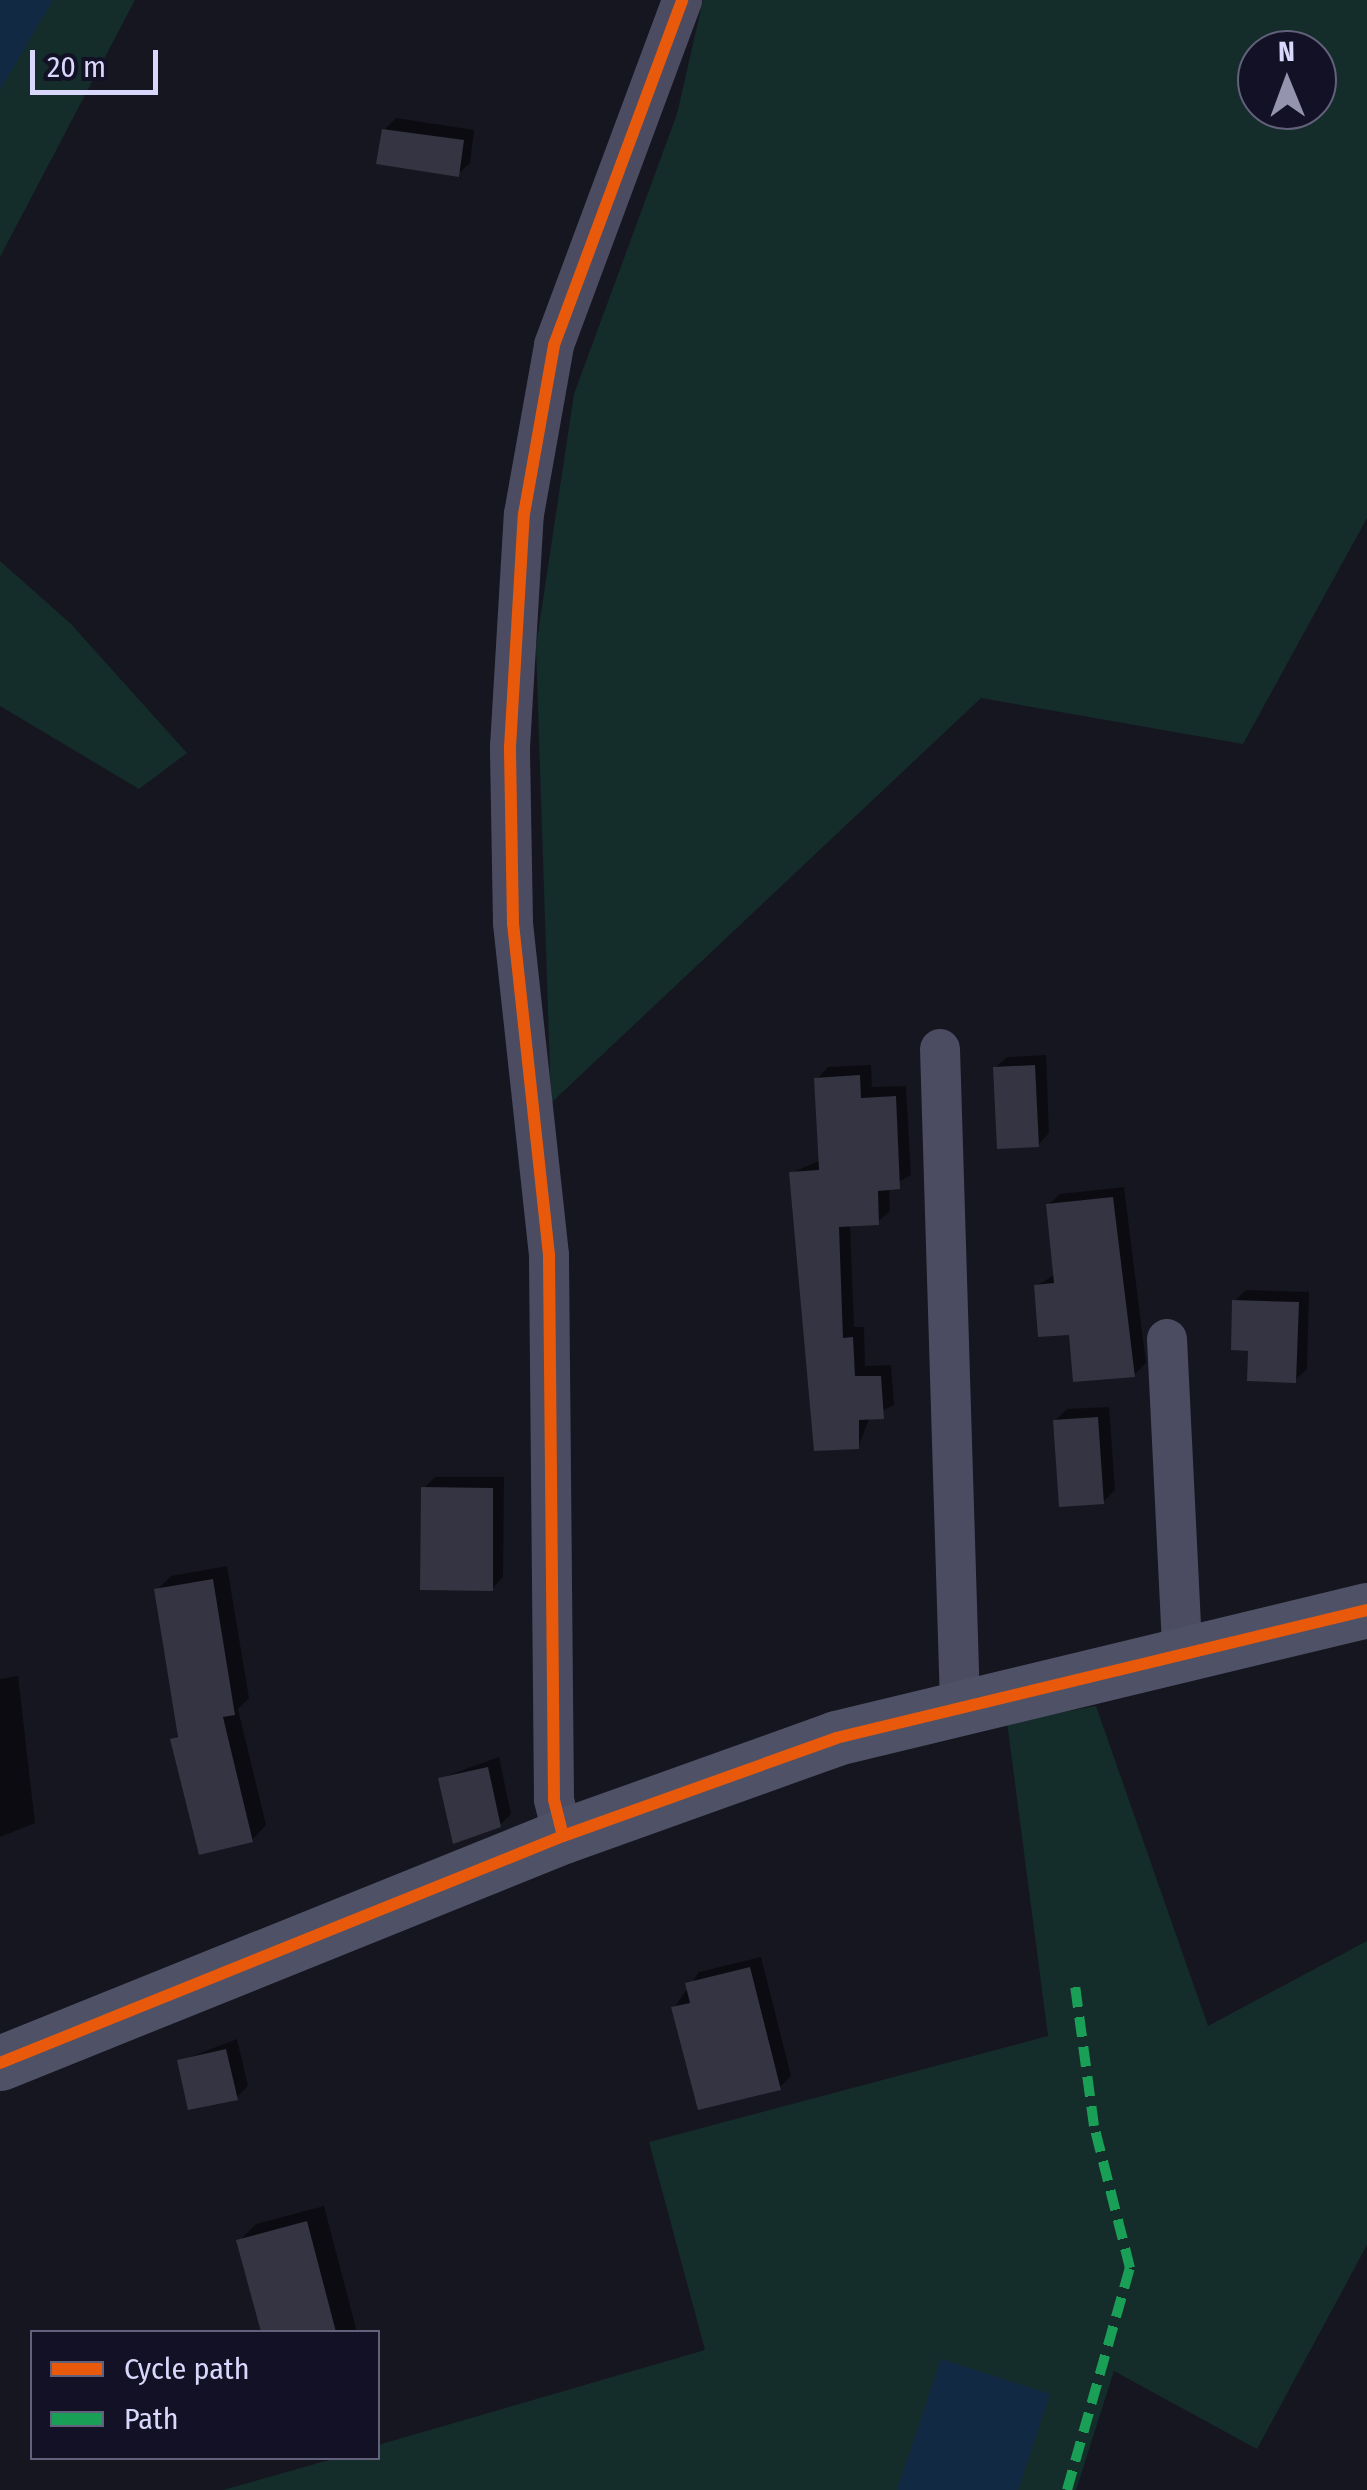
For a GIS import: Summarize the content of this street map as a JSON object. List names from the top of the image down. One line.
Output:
{"legend":["Cycle path","Path"],"scale_bar":"20 m","north":"top"}
